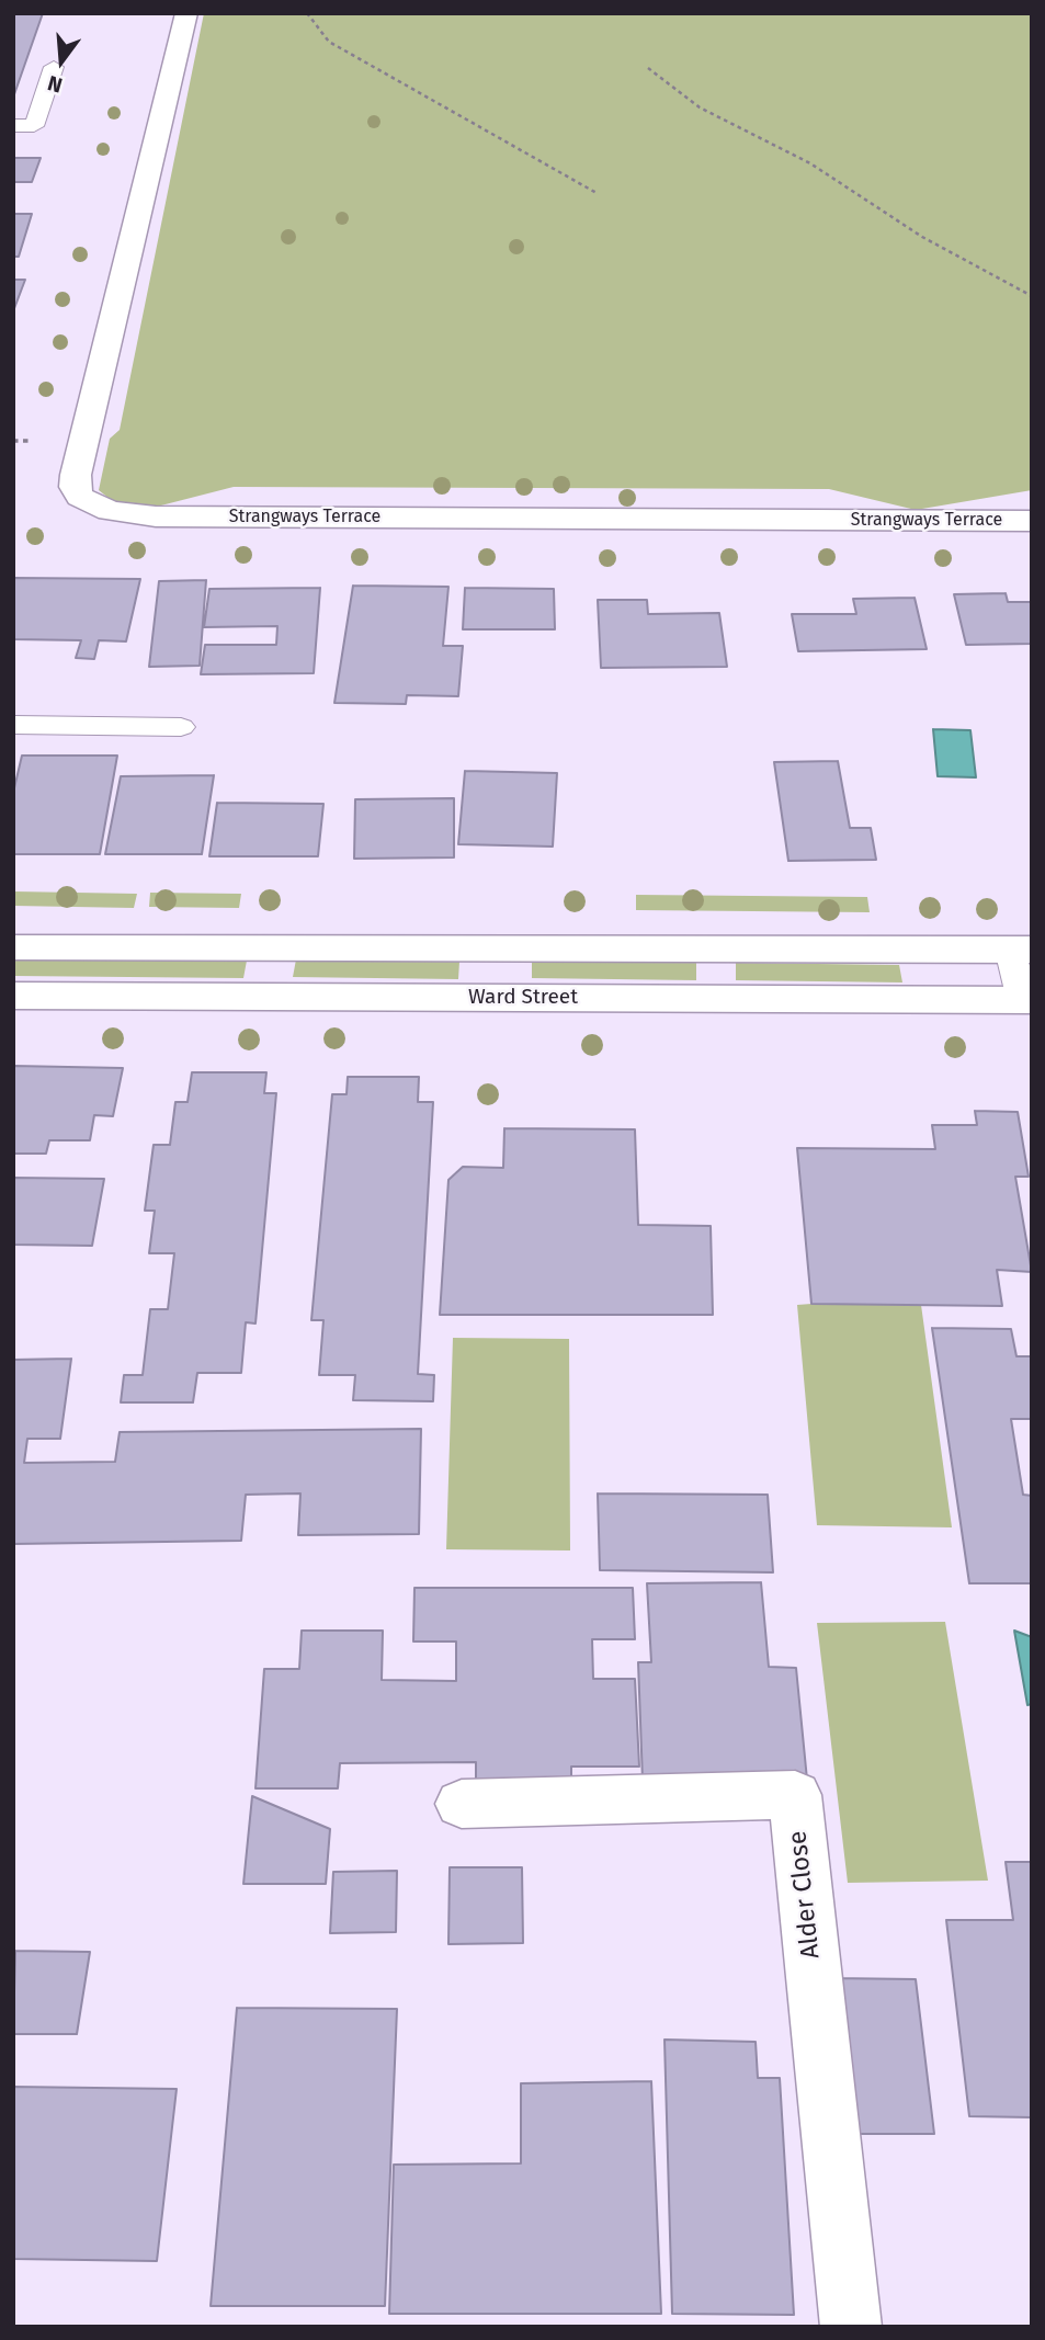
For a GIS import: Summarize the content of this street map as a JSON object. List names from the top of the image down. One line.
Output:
{"streets":{"street":["Strangways Terrace","Ward Street","Alder Close"]},"north":"bottom"}
